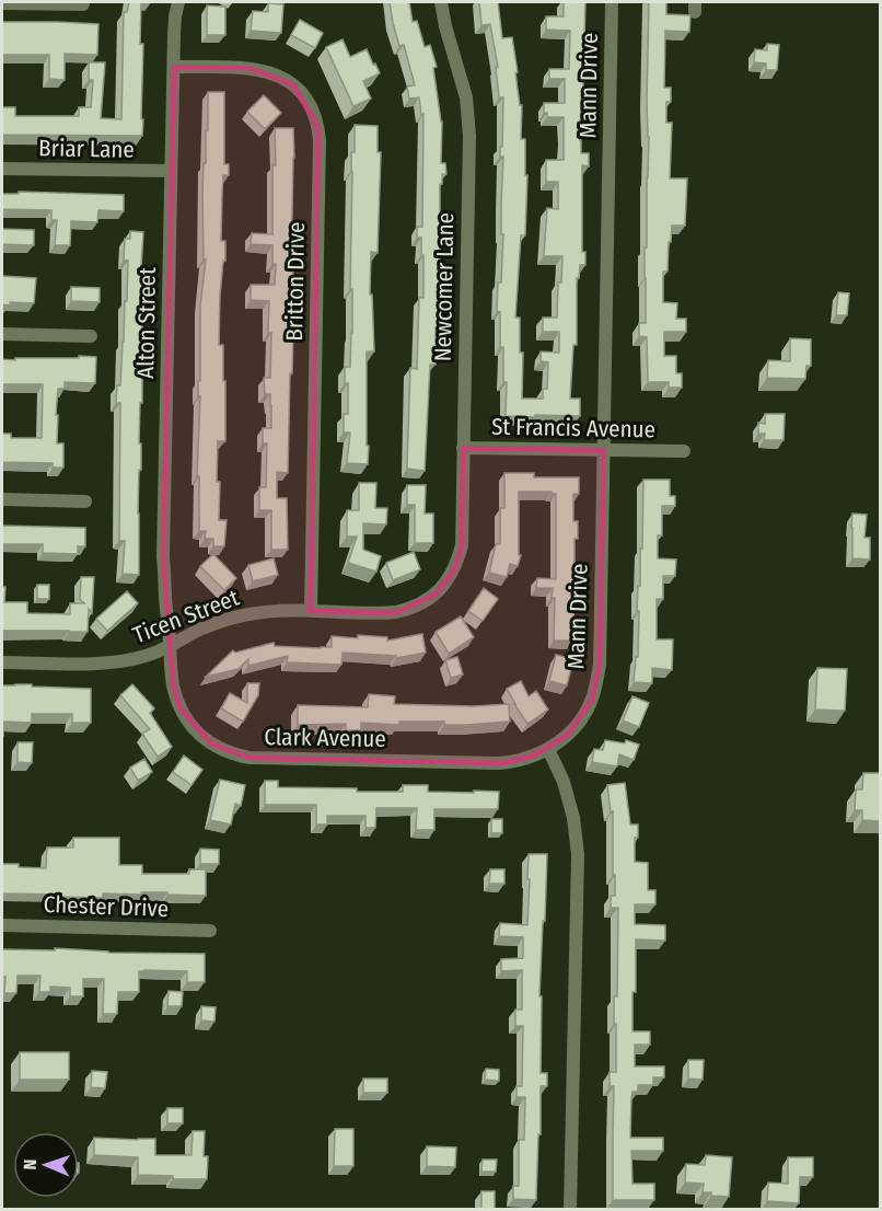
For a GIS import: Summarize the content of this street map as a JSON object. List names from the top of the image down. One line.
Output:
{"streets":{"street":["Mann Drive","Briar Lane","Britton Drive","Newcomer Lane","Alton Street","St Francis Avenue","Ticen Street","Clark Avenue","Chester Drive"]},"crossings":[["Mann Drive","St Francis Avenue"],["Mann Drive","Clark Avenue"],["Briar Lane","Alton Street"],["Britton Drive","Alton Street"],["Britton Drive","Ticen Street"],["Newcomer Lane","St Francis Avenue"],["Newcomer Lane","Ticen Street"],["Alton Street","Ticen Street"],["Alton Street","Clark Avenue"],["Ticen Street","Clark Avenue"]],"north":"left"}
